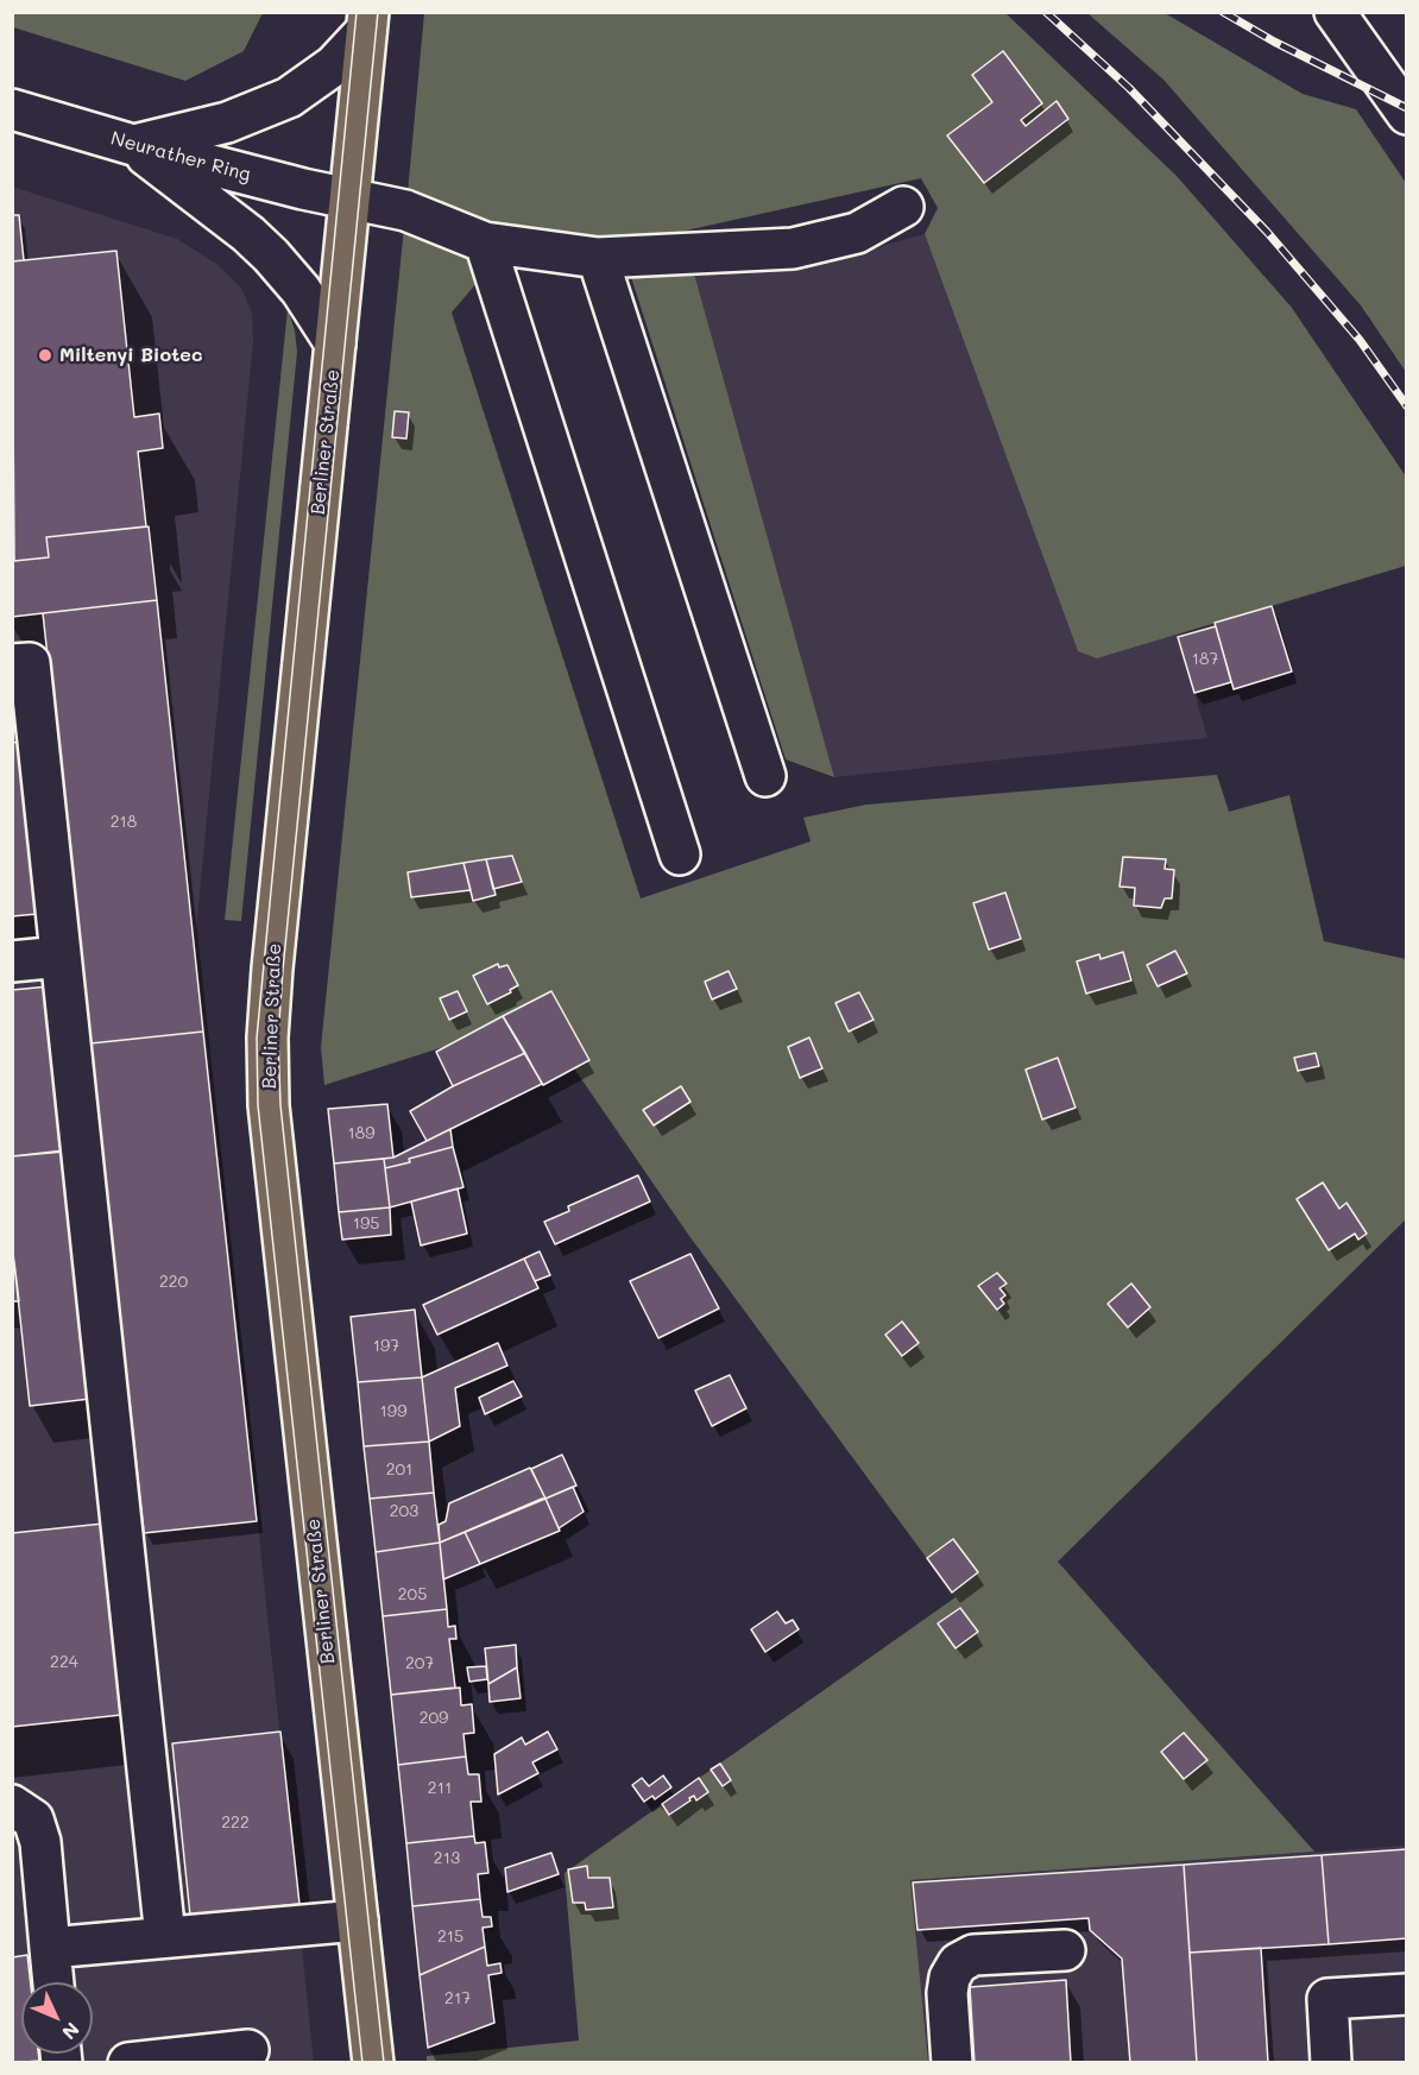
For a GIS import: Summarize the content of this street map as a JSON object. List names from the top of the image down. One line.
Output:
{"streets":{"main road":["Berliner Straße"],"street":["Neurather Ring"]},"crossings":[["Neurather Ring","Berliner Straße"]],"places":["Miltenyi Biotec"],"house_numbers":["187","218","189","195","220","197","199","201","203","205","224","207","209","211","222","213","215","217"],"north":"bottom right"}
